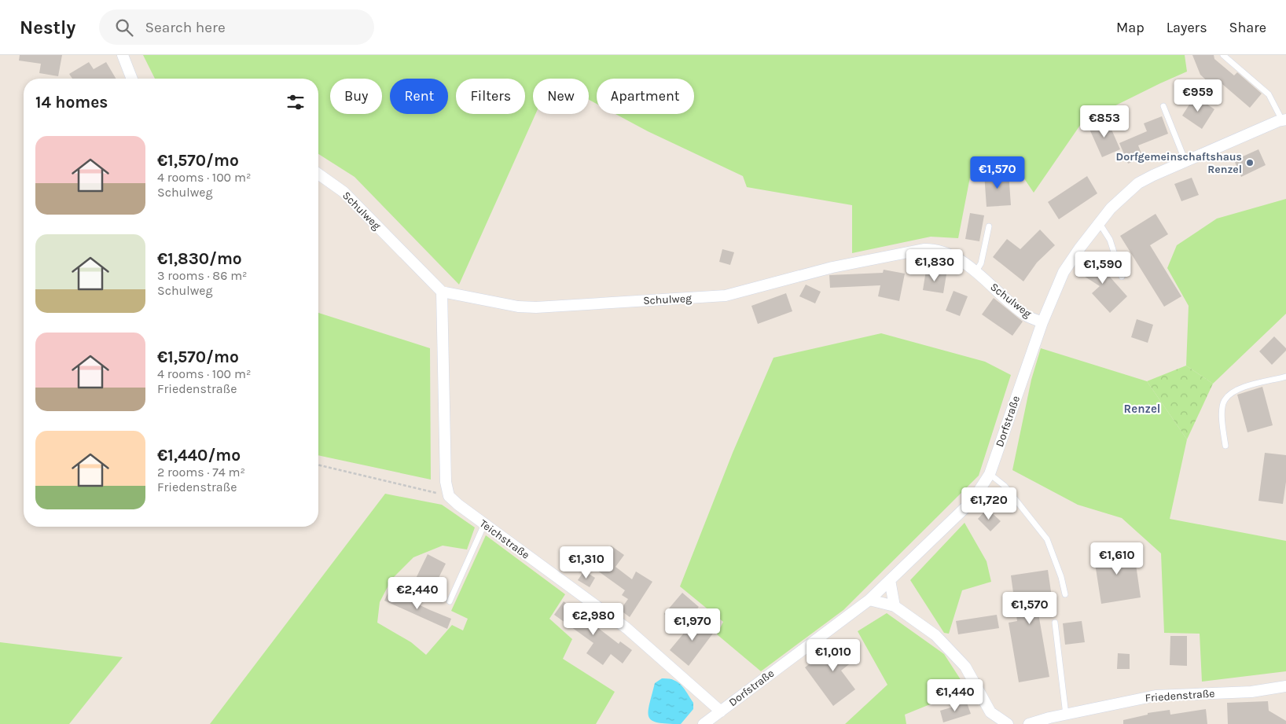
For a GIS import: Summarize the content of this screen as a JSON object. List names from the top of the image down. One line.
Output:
{"streets":{"street":["Schulweg","Dorfstraße","Teichstraße","Friedenstraße"]},"crossings":[["Schulweg","Dorfstraße"],["Dorfstraße","Teichstraße"]],"districts":["Renzel"],"places":["Dorfgemeinschaftshaus Renzel"],"page":{"header":"Nestly","search":"Search here","nav":["Map","Layers","Share"],"chip":["Buy","Rent","Filters","New","Apartment"],"heading":"14 homes","price":["€959","€853","€1,570","€1,830","€1,590","€1,720","€1,610","€1,310","€2,440","€1,570","€2,980","€1,970","€1,010","€1,440"],"list":[{"name":"€1,570/mo","note":"4 rooms · 100 m² · Schulweg"},{"name":"€1,830/mo","note":"3 rooms · 86 m² · Schulweg"},{"name":"€1,570/mo","note":"4 rooms · 100 m² · Friedenstraße"},{"name":"€1,440/mo","note":"2 rooms · 74 m² · Friedenstraße"}]}}
